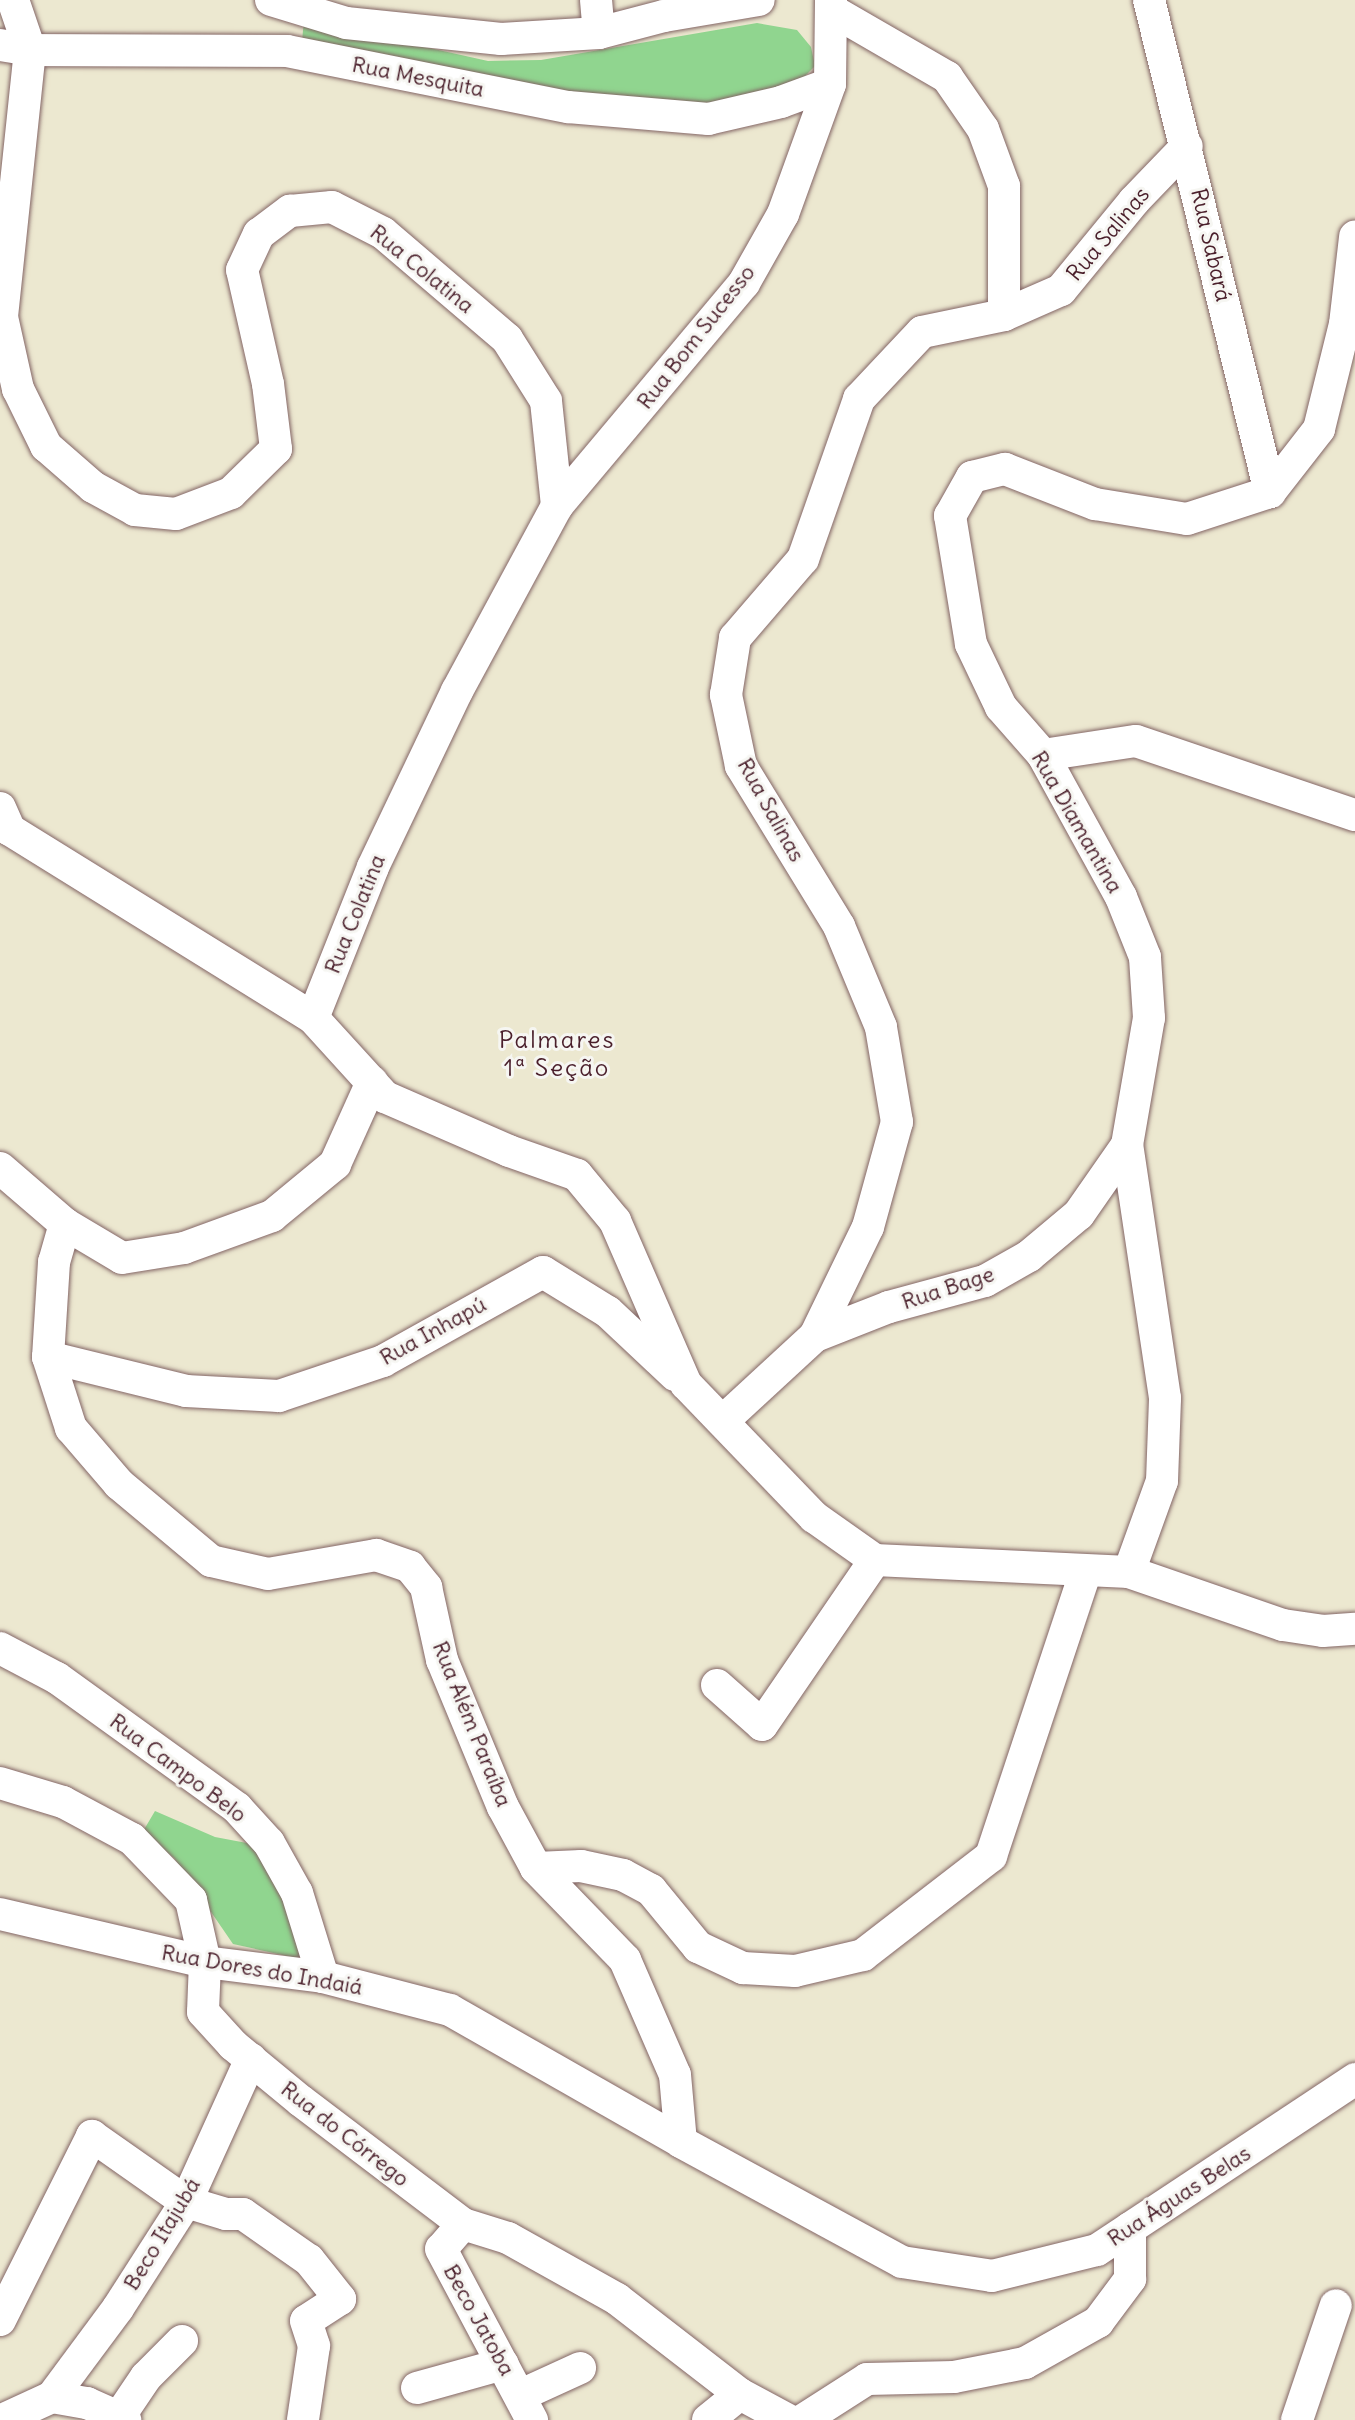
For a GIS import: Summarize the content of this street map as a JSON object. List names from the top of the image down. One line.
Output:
{"streets":{"street":["Rua Mesquita","Rua Salinas","Rua Sabará","Rua Colatina","Rua Bom Sucesso","Rua Diamantina","Rua Bage","Rua Inhapú","Rua Além Paraíba","Rua Campo Belo","Rua Dores do Indaiá","Rua do Córrego","Rua Águas Belas","Beco Itajubá","Beco Jatoba"]},"crossings":[["Rua Mesquita","Rua Colatina"],["Rua Mesquita","Rua Bom Sucesso"],["Rua Salinas","Rua Sabará"],["Rua Salinas","Rua Bom Sucesso"],["Rua Salinas","Rua Bage"],["Rua Sabará","Rua Diamantina"],["Rua Colatina","Rua Bom Sucesso"],["Rua Diamantina","Rua Bage"],["Rua Inhapú","Rua Além Paraíba"],["Rua Além Paraíba","Rua Dores do Indaiá"],["Rua Além Paraíba","Rua Águas Belas"],["Rua Campo Belo","Rua Dores do Indaiá"],["Rua Dores do Indaiá","Rua do Córrego"],["Rua Dores do Indaiá","Rua Águas Belas"],["Rua do Córrego","Beco Itajubá"],["Rua do Córrego","Beco Jatoba"]],"districts":["Palmares 1ª Seção"]}
